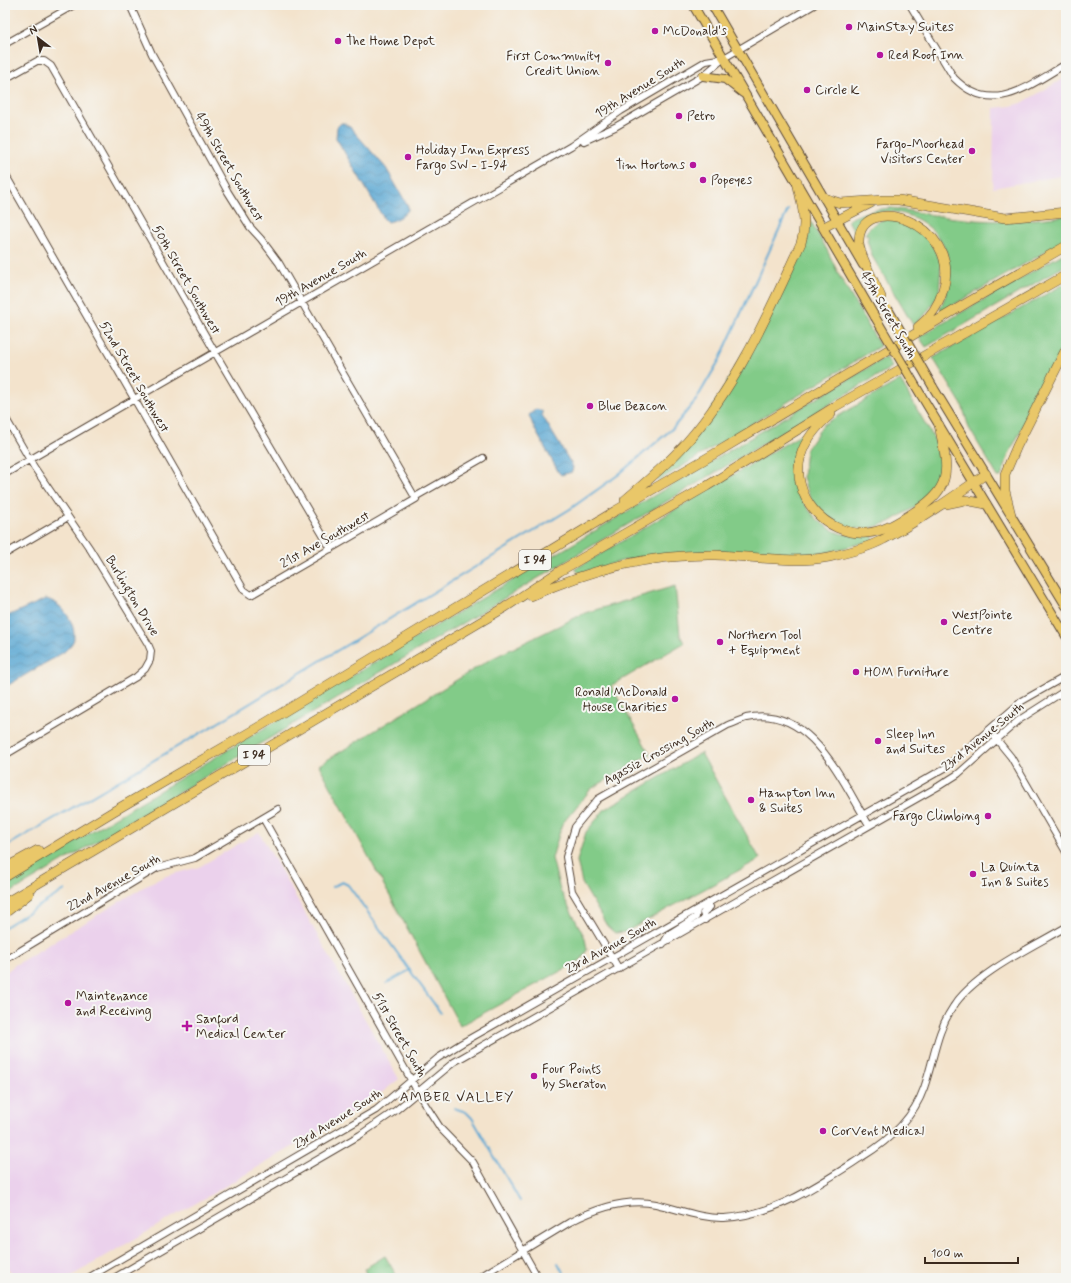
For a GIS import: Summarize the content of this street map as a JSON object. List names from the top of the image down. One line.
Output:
{"streets":{"highway":["I 94"],"main road":["45th Street South"],"street":["19th Avenue South","49th Street Southwest","50th Street Southwest","52nd Street Southwest","21st Ave Southwest","Burlington Drive","23rd Avenue South","Agassiz Crossing South","22nd Avenue South","51st Street South"]},"crossings":[["19th Avenue South","49th Street Southwest"],["19th Avenue South","50th Street Southwest"],["19th Avenue South","45th Street South"],["19th Avenue South","52nd Street Southwest"],["19th Avenue South","Burlington Drive"],["49th Street Southwest","21st Ave Southwest"],["50th Street Southwest","21st Ave Southwest"],["52nd Street Southwest","21st Ave Southwest"],["23rd Avenue South","Agassiz Crossing South"],["23rd Avenue South","51st Street South"],["22nd Avenue South","51st Street South"]],"districts":["AMBER VALLEY"],"places":{"other":["MainStay Suites","McDonald's","The Home Depot","Red Roof Inn","First Community Credit Union","Circle K","Petro","Fargo-Moorhead Visitors Center","Holiday Inn Express Fargo SW - I-94","Tim Hortons","Popeyes","Blue Beacon","WestPointe Centre","Northern Tool + Equipment","HOM Furniture","Ronald McDonald House Charities","Sleep Inn and Suites","Hampton Inn & Suites","Fargo Climbing","La Quinta Inn & Suites","Maintenance and Receiving","Four Points by Sheraton","CorVent Medical"],"health":["Sanford Medical Center"]},"scale_bar":"100 m","north":"top left"}
